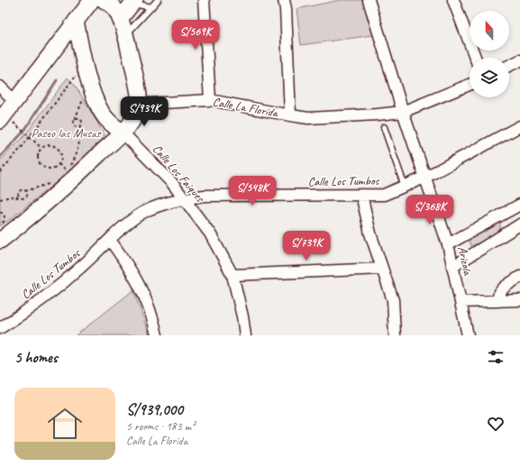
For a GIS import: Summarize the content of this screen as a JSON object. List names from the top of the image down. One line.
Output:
{"streets":{"street":["Calle La Florida","Calle Los Faiques","Calle Los Tumbos","Arizola"]},"crossings":[["Calle La Florida","Arizola"],["Calle Los Faiques","Calle Los Tumbos"],["Calle Los Tumbos","Arizola"]],"parks":["Paseo las Musas"],"north":"top","page":{"price":["S/569K","S/939K","S/548K","S/368K","S/739K"],"heading":"5 homes","list":[{"name":"S/939,000","note":"5 rooms · 183 m² · Calle La Florida"}]}}
